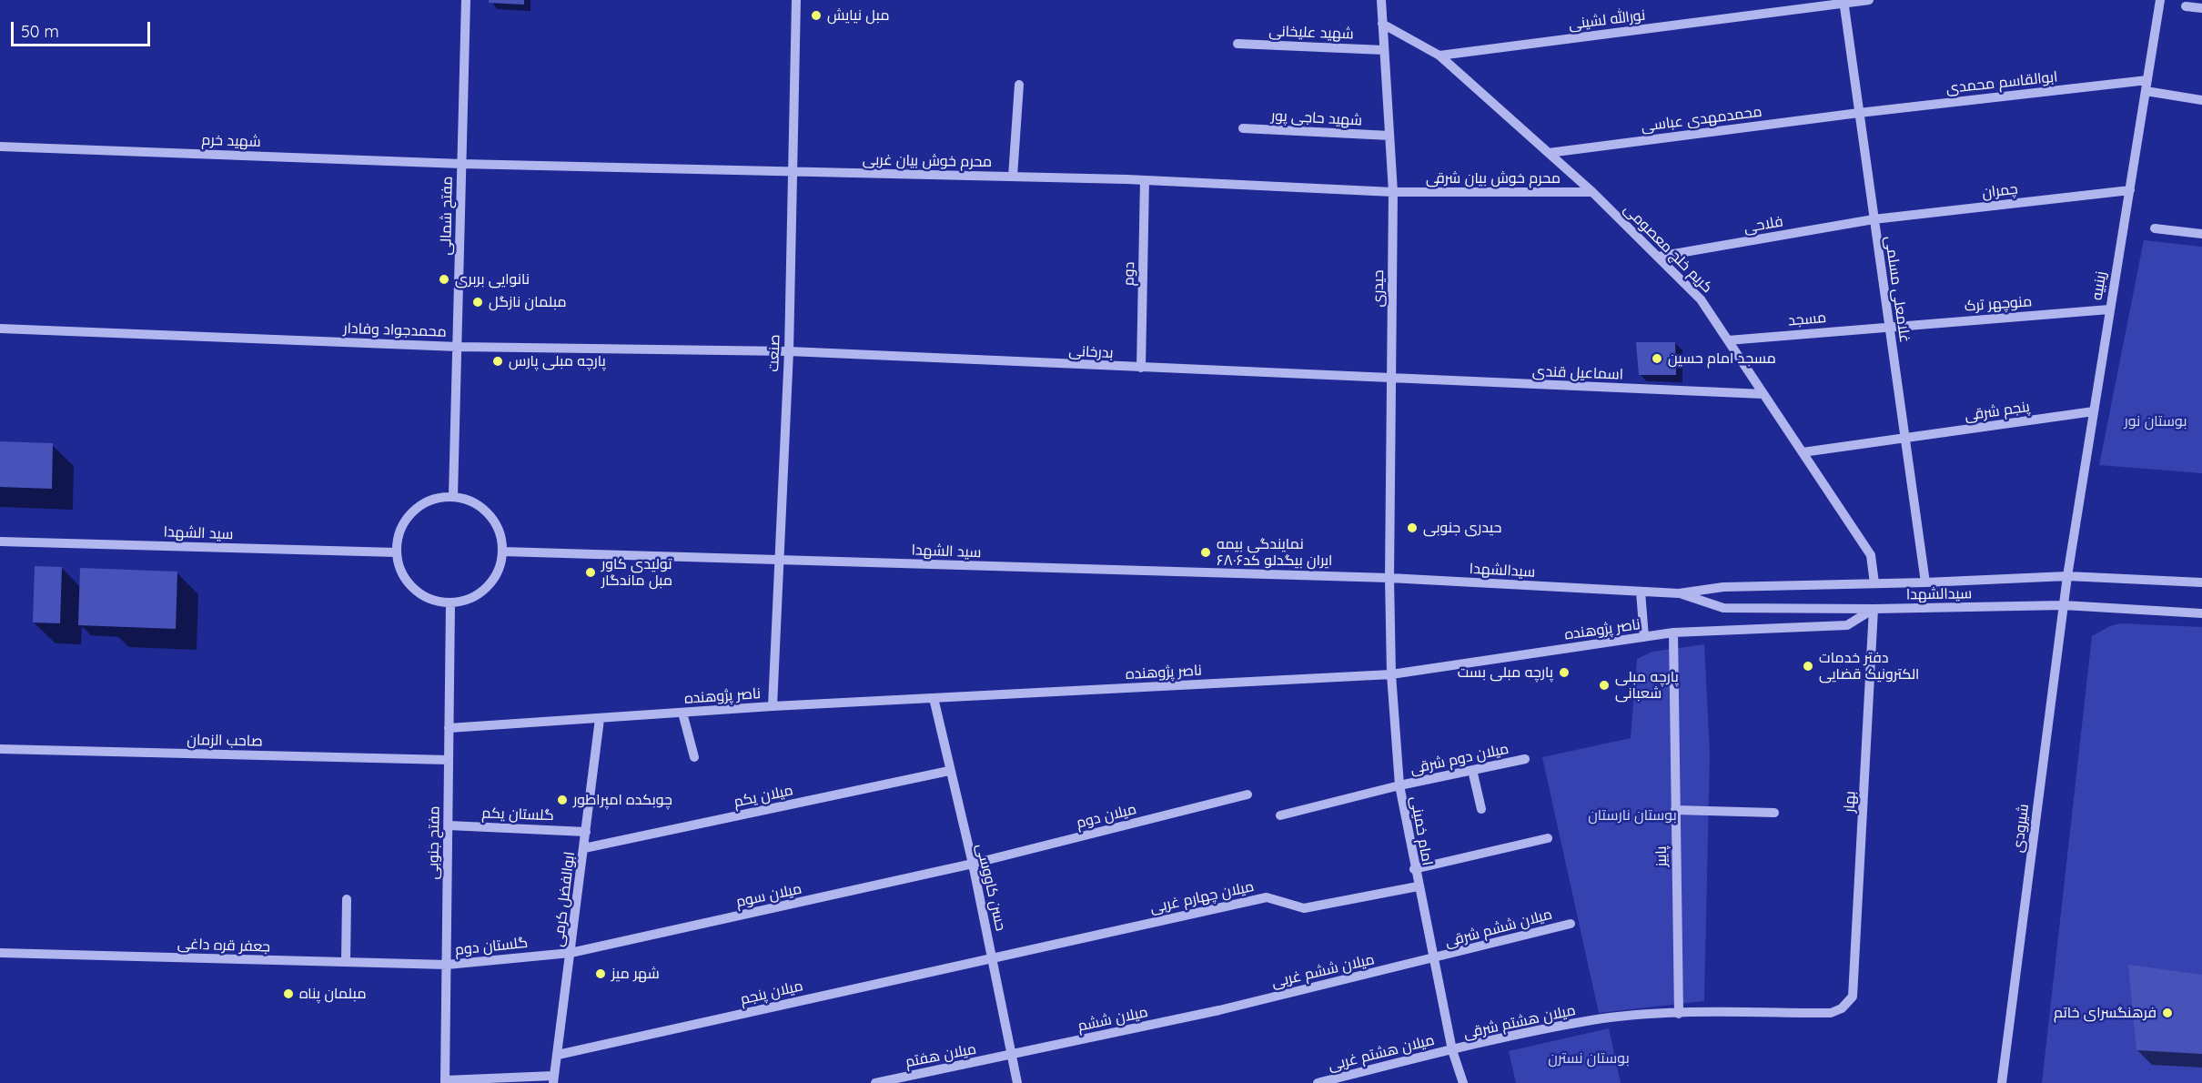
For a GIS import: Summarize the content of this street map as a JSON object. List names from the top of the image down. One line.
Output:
{"streets":{"street":["نورالله لشینی","شهید علیخانی","ابوالقاسم محمدی","شهید حاجی پور","محمدمهدی عباسی","شهید خرم","محرم خوش بیان غربی","محرم خوش بیان شرقی","چمران","مفتح شمالی","فلاحی","کریم خلج معصومی","دوم","زینبیه","حیدری","غلامعلی مسلمی","منوچهر ترک","مسجد","محمدجواد وفادار","بدرخانی","صنعت","اسماعیل قندی","پنجم شرقی","سید الشهدا","سیدالشهدا","ناصر پژوهنده","صاحب الزمان","میلان دوم شرقی","میلان یکم","بهار","گلستان یکم","میلان دوم","شیرودی","امام خمینی","مفتح جنوبی","پاییز","حسن کاووسی","میلان سوم","میلان چهارم غربی","ابوالفضل کرمی","میلان ششم شرقی","جعفر قره داغی","گلستان دوم","میلان ششم غربی","میلان پنجم","میلان ششم","میلان هشتم شرقی","میلان هشتم غربی","میلان هفتم"]},"crossings":[["نورالله لشینی","کریم خلج معصومی"],["نورالله لشینی","غلامعلی مسلمی"],["شهید علیخانی","حیدری"],["ابوالقاسم محمدی","محمدمهدی عباسی"],["ابوالقاسم محمدی","زینبیه"],["ابوالقاسم محمدی","غلامعلی مسلمی"],["شهید حاجی پور","حیدری"],["محمدمهدی عباسی","کریم خلج معصومی"],["محمدمهدی عباسی","غلامعلی مسلمی"],["شهید خرم","محرم خوش بیان غربی"],["شهید خرم","مفتح شمالی"],["محرم خوش بیان غربی","محرم خوش بیان شرقی"],["محرم خوش بیان غربی","مفتح شمالی"],["محرم خوش بیان غربی","دوم"],["محرم خوش بیان غربی","حیدری"],["محرم خوش بیان غربی","صنعت"],["محرم خوش بیان شرقی","کریم خلج معصومی"],["محرم خوش بیان شرقی","حیدری"],["چمران","فلاحی"],["چمران","زینبیه"],["چمران","غلامعلی مسلمی"],["مفتح شمالی","محمدجواد وفادار"],["مفتح شمالی","سید الشهدا"],["مفتح شمالی","مفتح جنوبی"],["فلاحی","کریم خلج معصومی"],["فلاحی","غلامعلی مسلمی"],["کریم خلج معصومی","حیدری"],["کریم خلج معصومی","مسجد"],["کریم خلج معصومی","اسماعیل قندی"],["کریم خلج معصومی","پنجم شرقی"],["کریم خلج معصومی","سیدالشهدا"],["دوم","بدرخانی"],["زینبیه","منوچهر ترک"],["زینبیه","پنجم شرقی"],["زینبیه","سیدالشهدا"],["زینبیه","شیرودی"],["حیدری","بدرخانی"],["حیدری","اسماعیل قندی"],["حیدری","سید الشهدا"],["حیدری","سیدالشهدا"],["حیدری","امام خمینی"],["غلامعلی مسلمی","منوچهر ترک"],["غلامعلی مسلمی","مسجد"],["غلامعلی مسلمی","پنجم شرقی"],["غلامعلی مسلمی","سیدالشهدا"],["منوچهر ترک","مسجد"],["محمدجواد وفادار","بدرخانی"],["محمدجواد وفادار","صنعت"],["بدرخانی","صنعت"],["بدرخانی","اسماعیل قندی"],["صنعت","سید الشهدا"],["صنعت","ناصر پژوهنده"],["سید الشهدا","سیدالشهدا"],["سید الشهدا","امام خمینی"],["سید الشهدا","مفتح جنوبی"],["سیدالشهدا","ناصر پژوهنده"],["سیدالشهدا","بهار"],["سیدالشهدا","شیرودی"],["سیدالشهدا","امام خمینی"],["ناصر پژوهنده","بهار"],["ناصر پژوهنده","امام خمینی"],["ناصر پژوهنده","مفتح جنوبی"],["ناصر پژوهنده","پاییز"],["ناصر پژوهنده","حسن کاووسی"],["ناصر پژوهنده","ابوالفضل کرمی"],["صاحب الزمان","مفتح جنوبی"],["میلان دوم شرقی","امام خمینی"],["میلان یکم","حسن کاووسی"],["میلان یکم","ابوالفضل کرمی"],["بهار","میلان هشتم شرقی"],["گلستان یکم","مفتح جنوبی"],["گلستان یکم","ابوالفضل کرمی"],["میلان دوم","حسن کاووسی"],["میلان دوم","میلان سوم"],["امام خمینی","میلان چهارم غربی"],["امام خمینی","میلان ششم شرقی"],["امام خمینی","میلان ششم غربی"],["امام خمینی","میلان هشتم شرقی"],["امام خمینی","میلان هشتم غربی"],["مفتح جنوبی","جعفر قره داغی"],["مفتح جنوبی","گلستان دوم"],["پاییز","میلان هشتم شرقی"],["حسن کاووسی","میلان سوم"],["حسن کاووسی","میلان چهارم غربی"],["حسن کاووسی","میلان پنجم"],["حسن کاووسی","میلان ششم"],["حسن کاووسی","میلان هفتم"],["میلان سوم","ابوالفضل کرمی"],["میلان سوم","گلستان دوم"],["میلان چهارم غربی","میلان پنجم"],["ابوالفضل کرمی","گلستان دوم"],["ابوالفضل کرمی","میلان پنجم"],["میلان ششم شرقی","میلان ششم غربی"],["جعفر قره داغی","گلستان دوم"],["میلان ششم غربی","میلان ششم"],["میلان ششم","میلان هفتم"],["میلان هشتم شرقی","میلان هشتم غربی"]],"parks":["بوستان نور","بوستان نارستان","بوستان نسترن"],"places":["مبل نیایش","نانوایی بربری","مبلمان نازگل","مسجد امام حسین","پارچه مبلی پارس","حیدری جنوبی","نمایندگی بیمه ایران بیگدلو کد۶۸۰۶","تولیدی کاور مبل ماندگار","دفتر خدمات الکترونیک قضایی","پارچه مبلی بست","پارچه مبلی شعبانی","چوبکده امپراطور","شهر میز","مبلمان پناه","فرهنگسرای خاتم"],"scale_bar":"50 m"}
